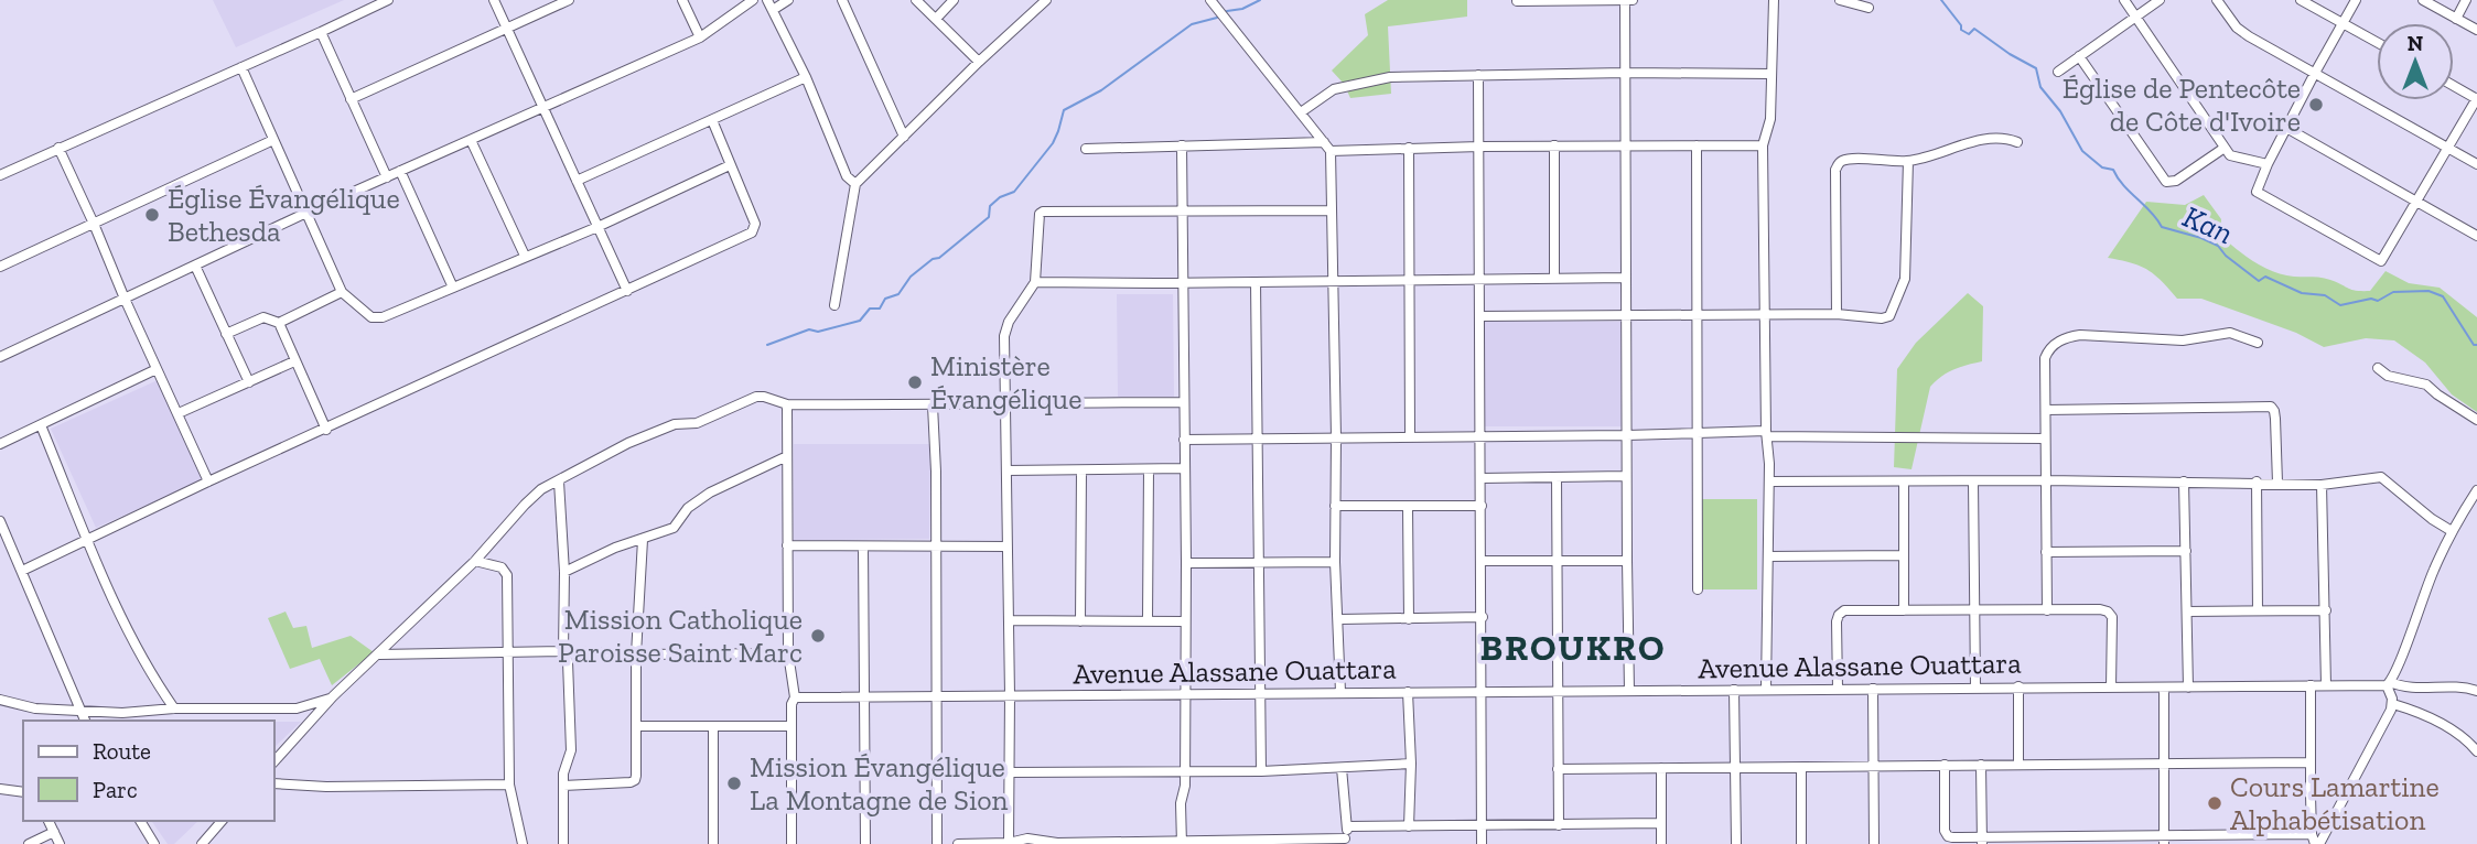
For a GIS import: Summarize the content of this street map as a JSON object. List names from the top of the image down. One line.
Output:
{"streets":{"street":["Avenue Alassane Ouattara"]},"districts":["BROUKRO"],"water":["Kan"],"places":["Église de Pentecôte de Côte d'Ivoire","Église Évangélique Bethesda","Ministère Évangélique","Mission Catholique Paroisse Saint Marc","Mission Évangélique La Montagne de Sion","Cours Lamartine Alphabétisation"],"legend":["Route","Parc"],"north":"top"}
